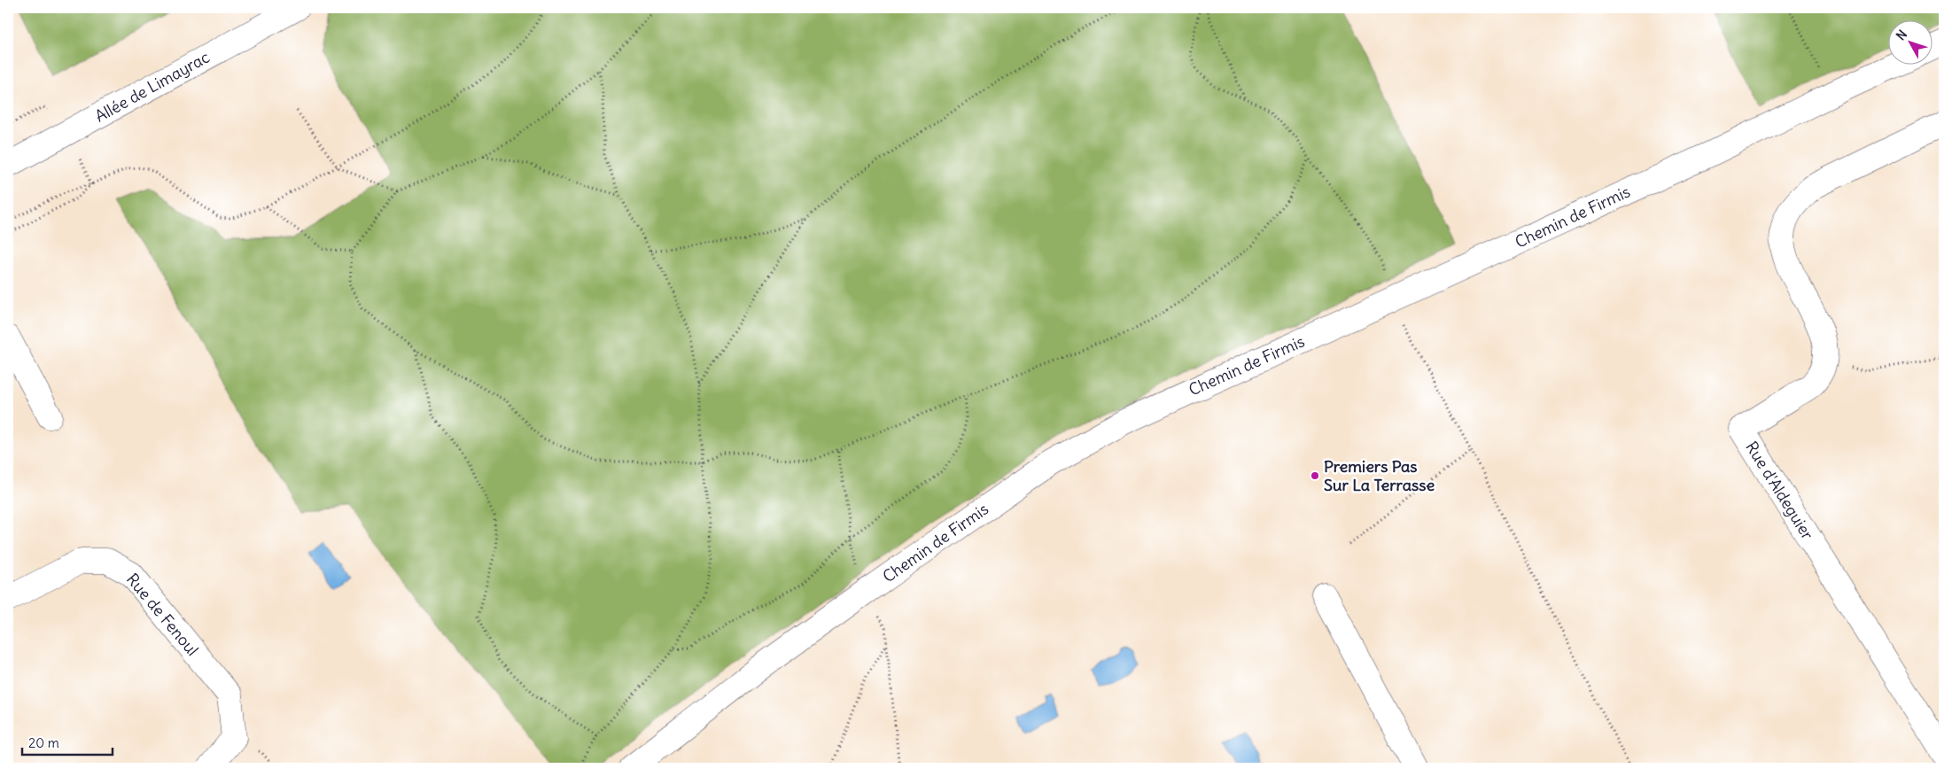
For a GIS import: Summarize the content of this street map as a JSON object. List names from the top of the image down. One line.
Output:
{"streets":{"street":["Allée de Limayrac","Chemin de Firmis","Rue d'Aldeguier","Rue de Fenoul"]},"places":["Premiers Pas Sur La Terrasse"],"scale_bar":"20 m","north":"top left"}
